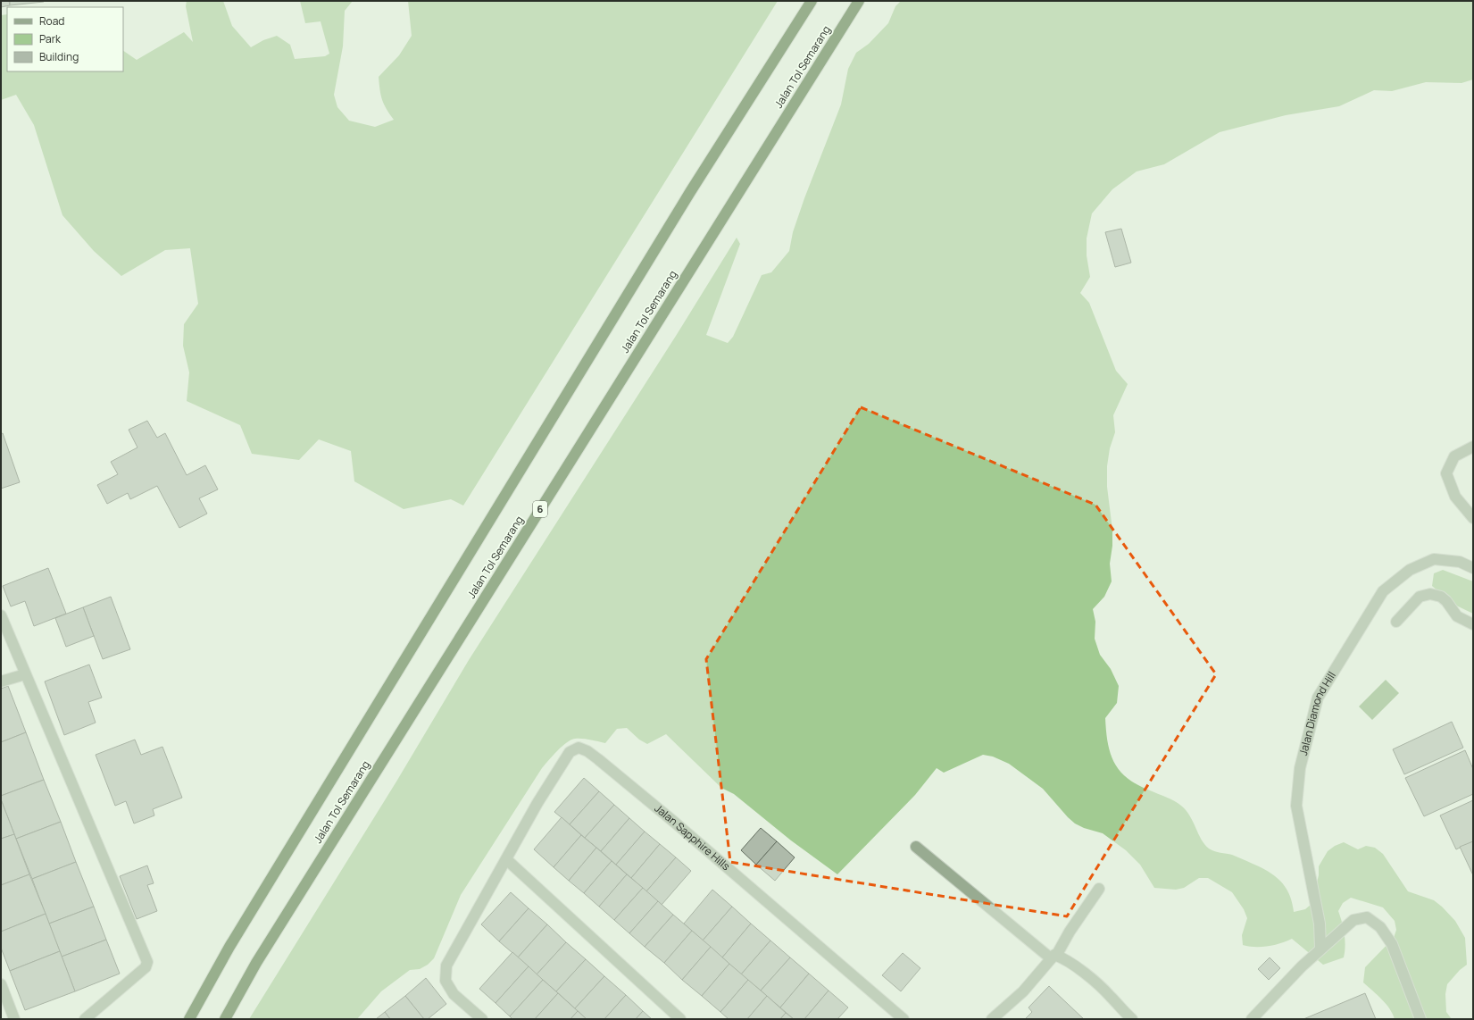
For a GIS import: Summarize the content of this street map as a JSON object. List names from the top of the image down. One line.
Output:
{"streets":{"highway":["Jalan Tol Semarang","6"],"street":["Jalan Diamond Hill","Jalan Sapphire Hills"]},"legend":["Road","Park","Building"]}
